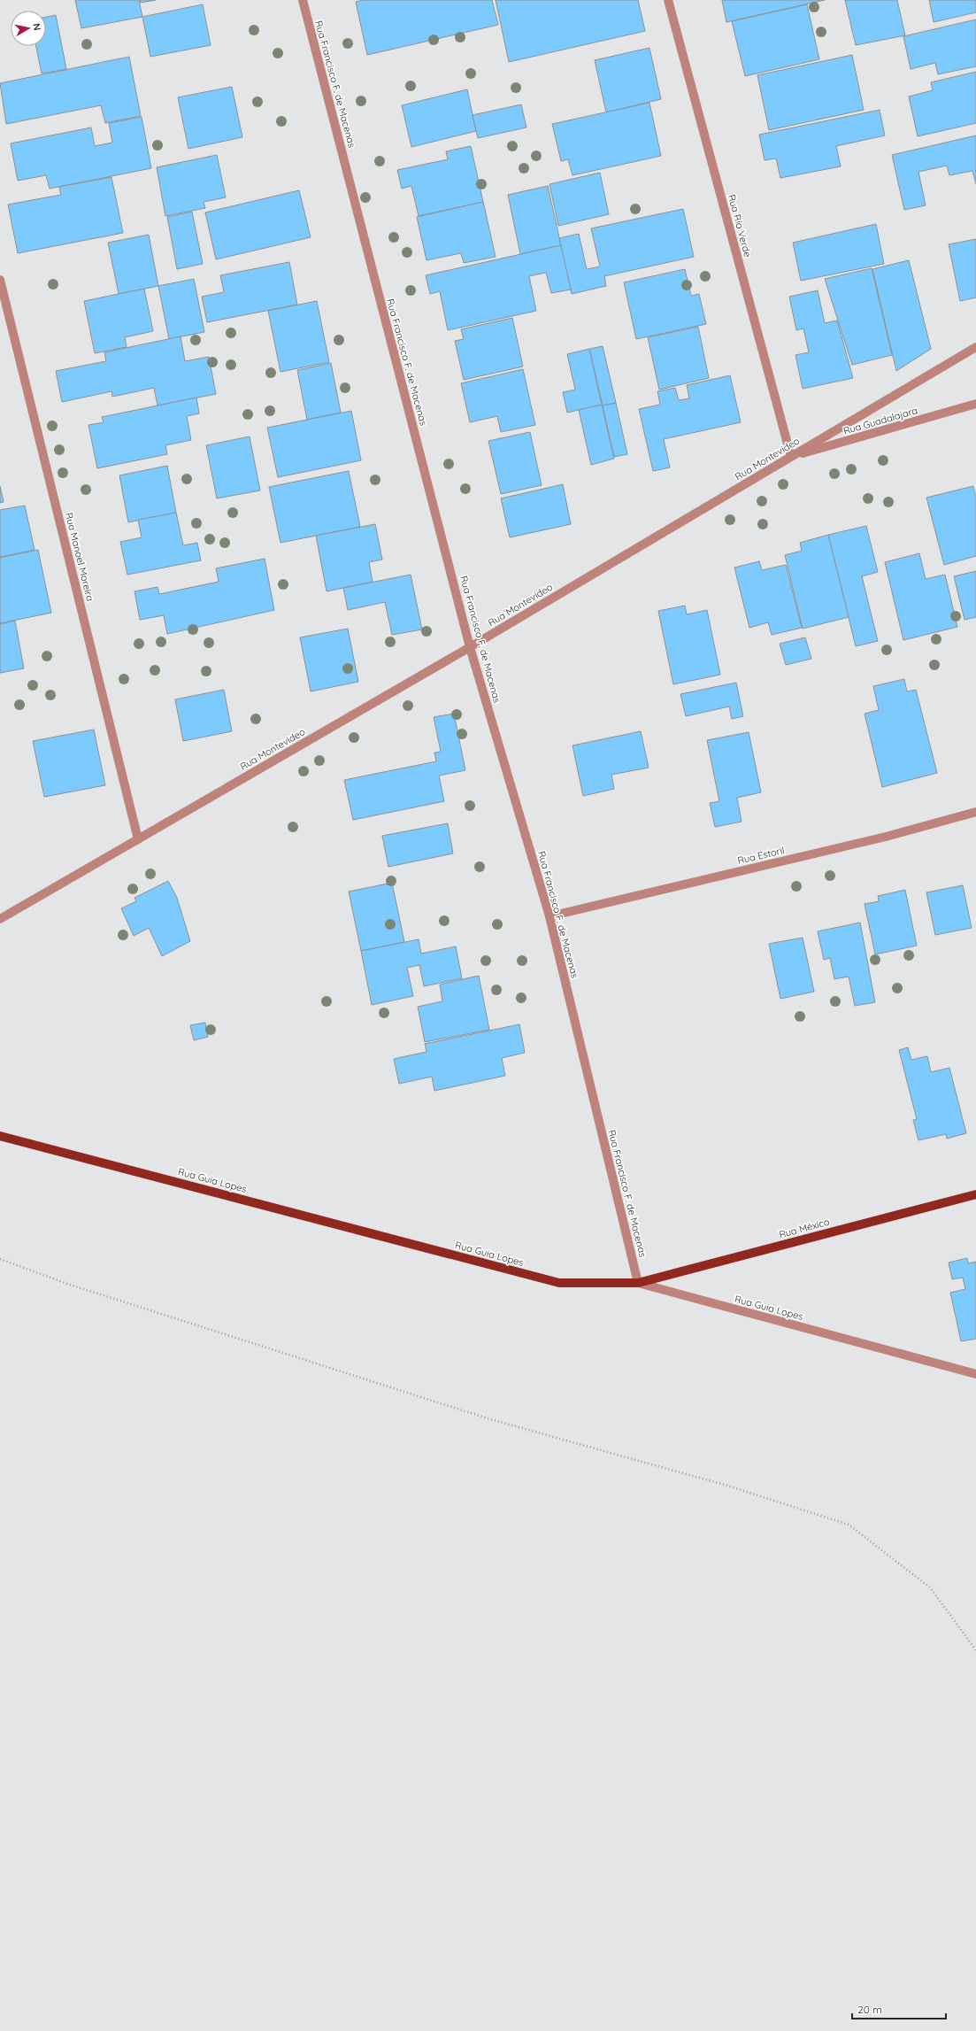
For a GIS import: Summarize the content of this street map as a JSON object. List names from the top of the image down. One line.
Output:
{"streets":{"main road":["Rua Guia Lopes","Rua México"],"street":["Rua Francisco F. de Macenas","Rua Río Verde","Rua Guadalajara","Rua Montevideo","Rua Manoel Moreira","Rua Estoril"]},"crossings":[["Rua Francisco F. de Macenas","Rua Montevideo"],["Rua Francisco F. de Macenas","Rua Estoril"],["Rua Francisco F. de Macenas","Rua Guia Lopes"],["Rua Francisco F. de Macenas","Rua México"],["Rua Río Verde","Rua Guadalajara"],["Rua Río Verde","Rua Montevideo"],["Rua Guadalajara","Rua Montevideo"],["Rua Montevideo","Rua Manoel Moreira"],["Rua Guia Lopes","Rua México"]],"scale_bar":"20 m","north":"right"}
